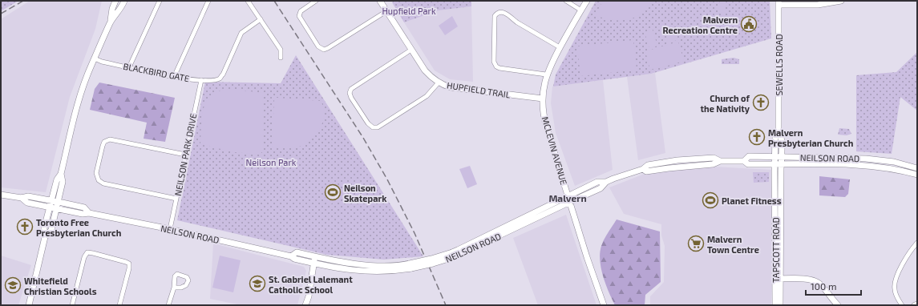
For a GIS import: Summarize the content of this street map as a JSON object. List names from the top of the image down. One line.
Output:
{"streets":{"main road":["SEWELLS ROAD","HUPFIELD TRAIL","MCLEVIN AVENUE","NEILSON ROAD","TAPSCOTT ROAD"],"street":["BLACKBIRD GATE","NEILSON PARK DRIVE"]},"crossings":[["SEWELLS ROAD","NEILSON ROAD"],["SEWELLS ROAD","TAPSCOTT ROAD"],["BLACKBIRD GATE","NEILSON PARK DRIVE"],["HUPFIELD TRAIL","MCLEVIN AVENUE"],["MCLEVIN AVENUE","NEILSON ROAD"],["NEILSON PARK DRIVE","NEILSON ROAD"],["NEILSON ROAD","TAPSCOTT ROAD"]],"districts":["Malvern"],"parks":["Hupfield Park","Neilson Park"],"places":{"public building":["Malvern Recreation Centre"],"church":["Church of the Nativity","Malvern Presbyterian Church","Toronto Free Presbyterian Church"],"sports":["Neilson Skatepark","Planet Fitness"],"supermarket":["Malvern Town Centre"],"school or university":["St. Gabriel Lalemant Catholic School","Whitefield Christian Schools"]},"scale_bar":"100 m"}
